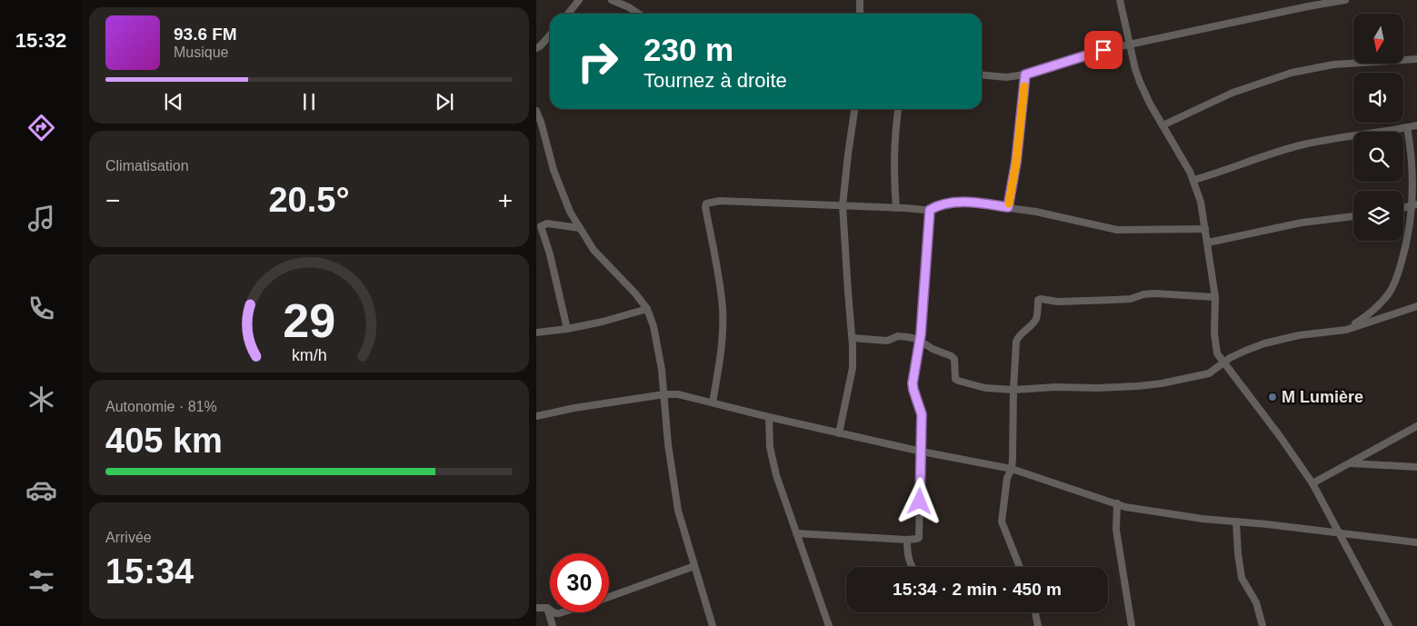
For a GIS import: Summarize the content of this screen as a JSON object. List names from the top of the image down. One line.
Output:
{"places":["M Lumière"],"north":"bottom","page":{"tabs":"15:32","turn":["230 m","Tournez à droite"],"song":["93.6 FM","Musique"],"tile":["Climatisation",["Autonomie · 81%","405 km"],["Arrivée","15:34"]],"heat":["−","20.5°","+"],"limit":"30","trip":"15:34 · 2 min · 450 m","gauge":["29","km/h"]}}
